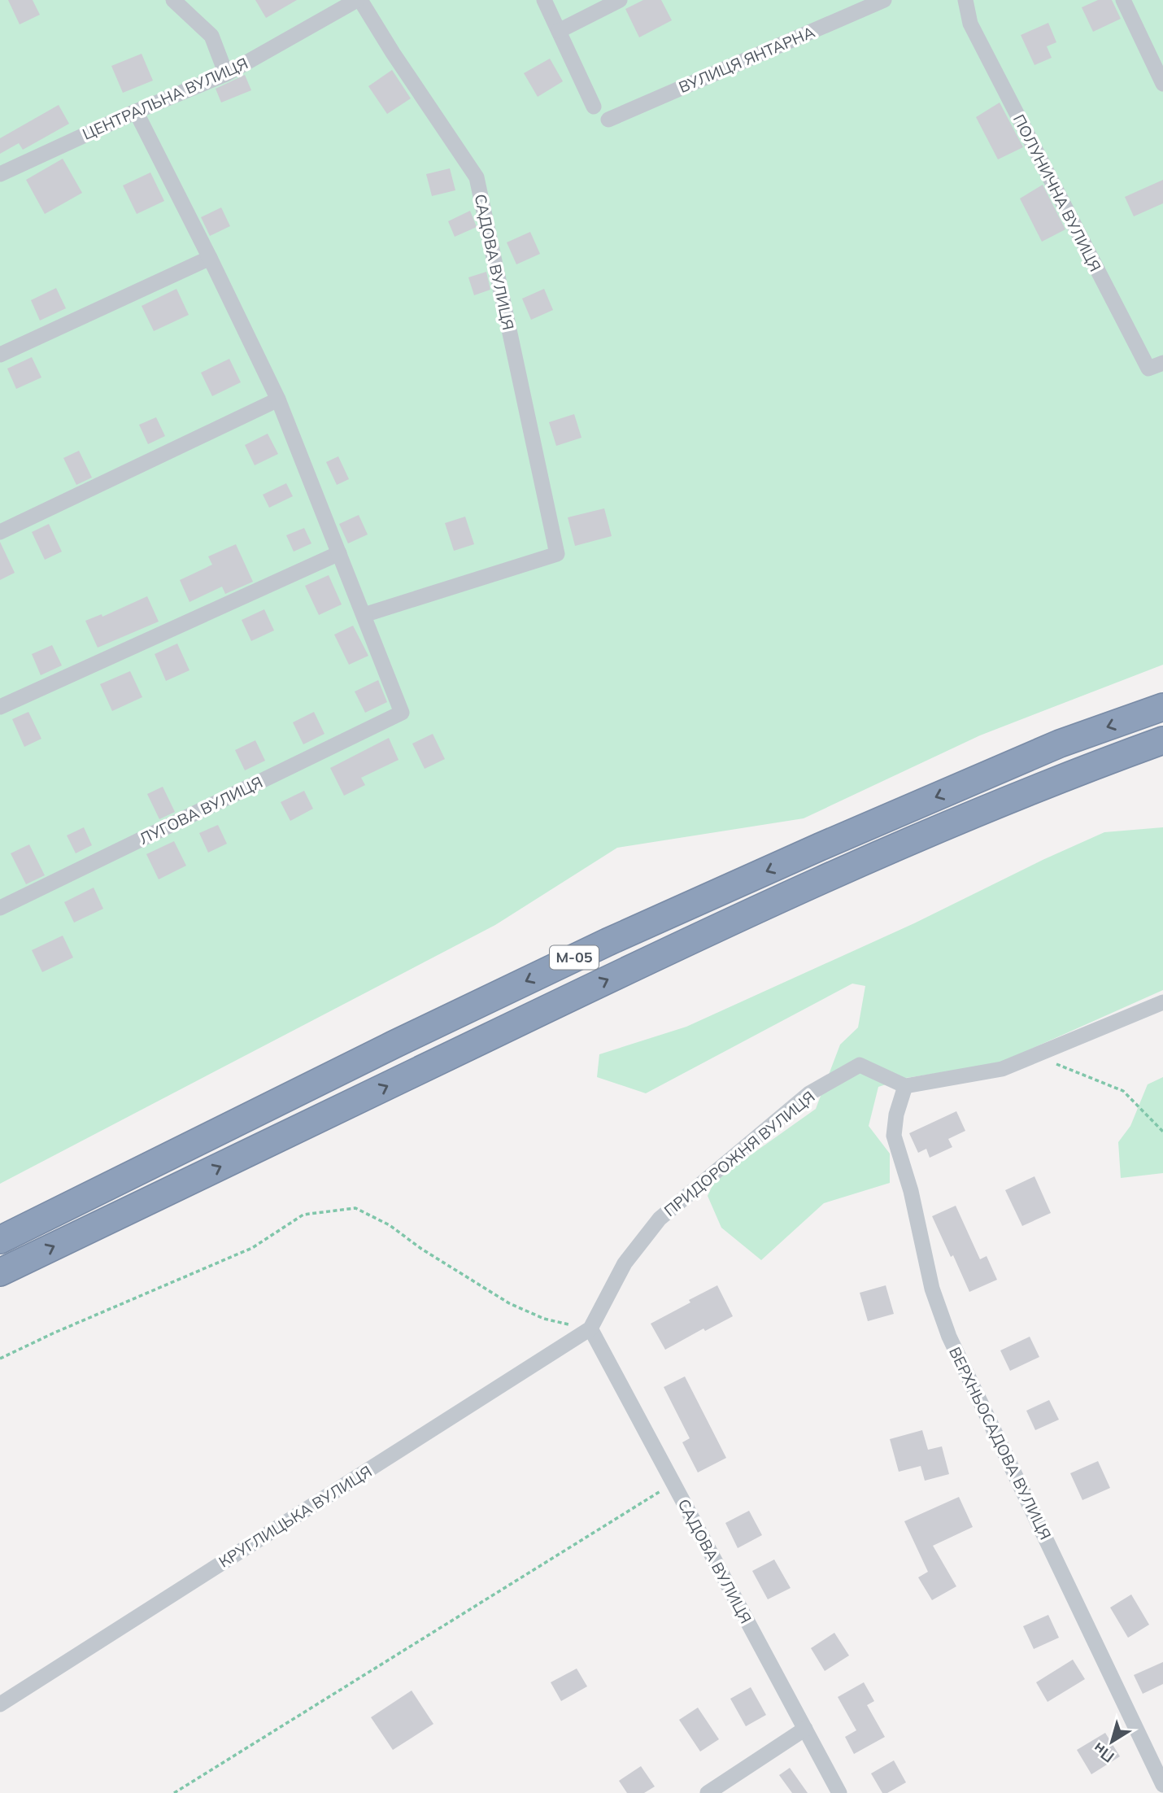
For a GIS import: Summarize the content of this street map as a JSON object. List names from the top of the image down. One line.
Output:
{"streets":{"highway":["М-05"],"street":["ВУЛИЦЯ ЯНТАРНА","ЦЕНТРАЛЬНА ВУЛИЦЯ","ПОЛУНИЧНА ВУЛИЦЯ","САДОВА ВУЛИЦЯ","ЛУГОВА ВУЛИЦЯ","ПРИДОРОЖНЯ ВУЛИЦЯ","ВЕРХНЬОСАДОВА ВУЛИЦЯ","КРУГЛИЦЬКА ВУЛИЦЯ"]},"crossings":[["ЦЕНТРАЛЬНА ВУЛИЦЯ","САДОВА ВУЛИЦЯ"],["САДОВА ВУЛИЦЯ","ЛУГОВА ВУЛИЦЯ"],["САДОВА ВУЛИЦЯ","ПРИДОРОЖНЯ ВУЛИЦЯ"],["САДОВА ВУЛИЦЯ","КРУГЛИЦЬКА ВУЛИЦЯ"],["ПРИДОРОЖНЯ ВУЛИЦЯ","ВЕРХНЬОСАДОВА ВУЛИЦЯ"],["ПРИДОРОЖНЯ ВУЛИЦЯ","КРУГЛИЦЬКА ВУЛИЦЯ"]],"north":"bottom left"}
